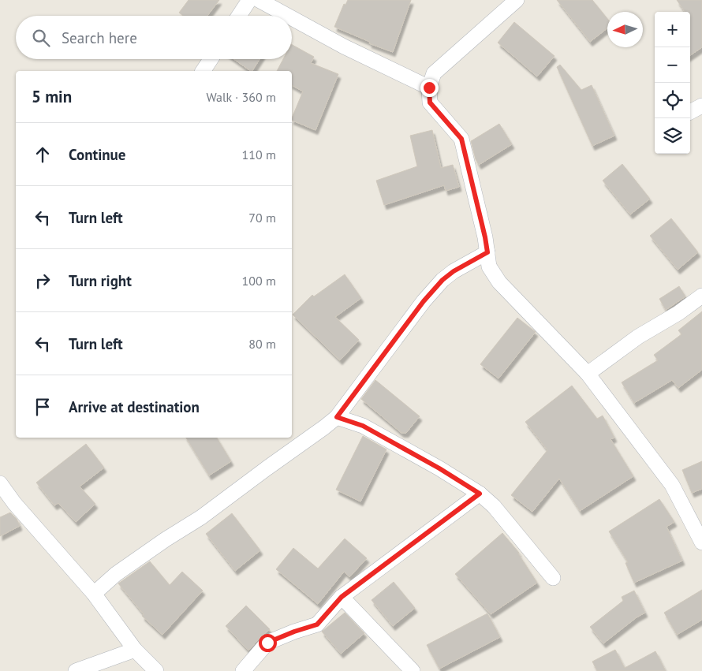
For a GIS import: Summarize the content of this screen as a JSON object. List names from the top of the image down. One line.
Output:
{"north":"left","page":{"map_buttons":["+","−"],"search":"Search here","heading":["5 min","Walk · 360 m"],"list":[["Continue","110 m"],["Turn left","70 m"],["Turn right","100 m"],["Turn left","80 m"],"Arrive at destination"]}}
